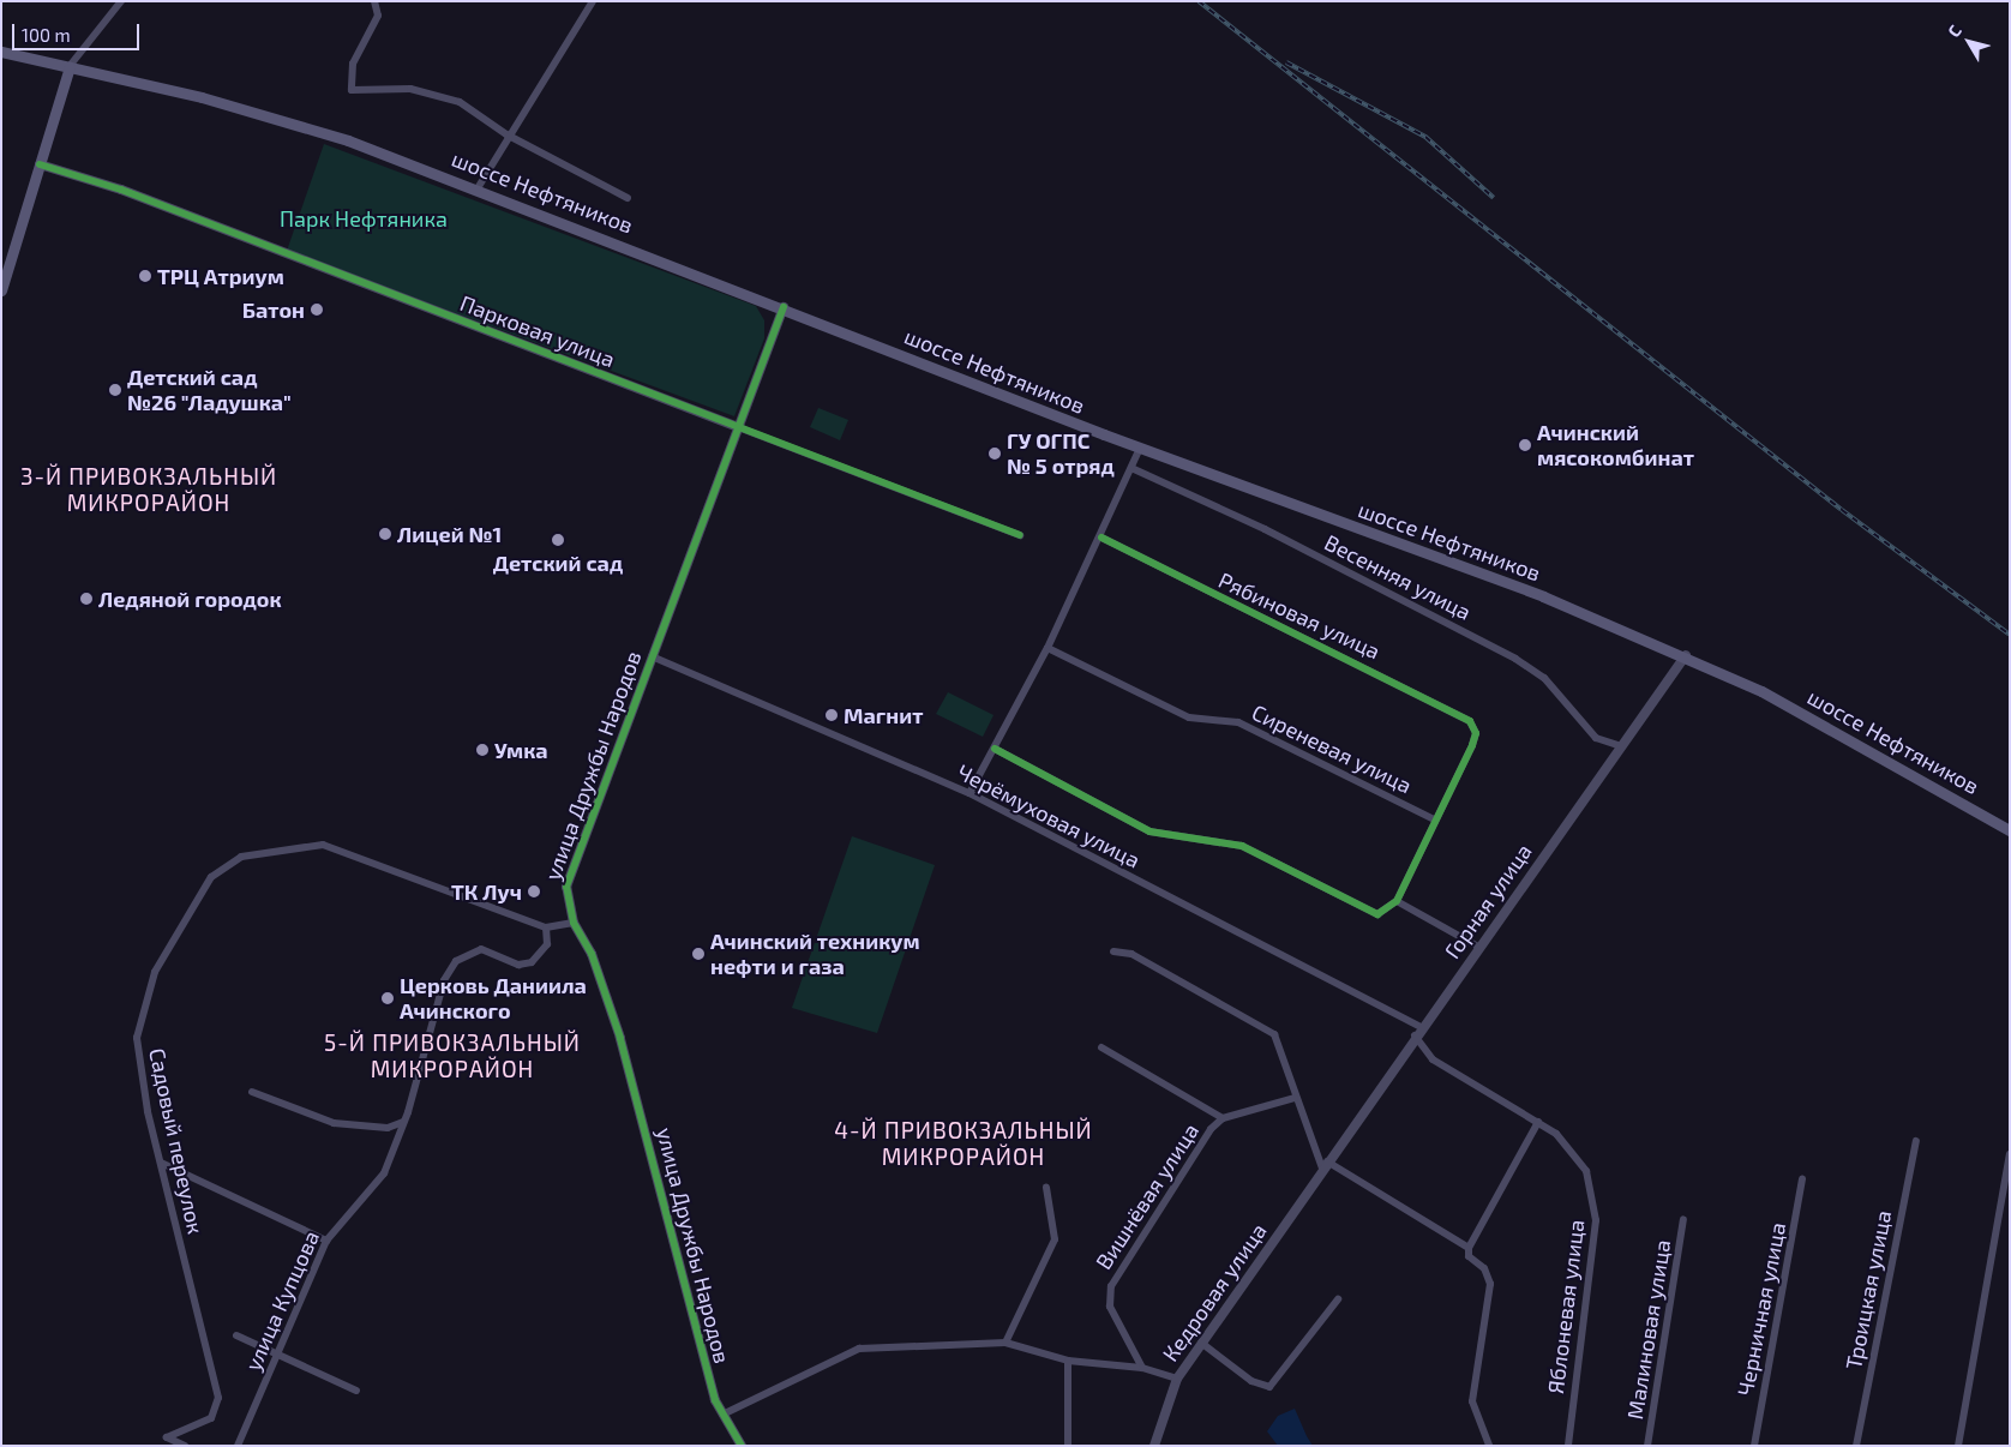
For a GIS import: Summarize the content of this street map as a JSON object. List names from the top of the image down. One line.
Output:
{"streets":{"main road":["шоссе Нефтяников"],"street":["Парковая улица","Весенняя улица","Рябиновая улица","Сиреневая улица","улица Дружбы Народов","Черёмуховая улица","Горная улица","Садовый переулок","Вишнёвая улица","Троицкая улица","Кедровая улица","улица Купцова","Яблоневая улица","Черничная улица","Малиновая улица"]},"crossings":[["шоссе Нефтяников","улица Дружбы Народов"],["шоссе Нефтяников","Горная улица"],["Парковая улица","улица Дружбы Народов"],["Весенняя улица","Горная улица"],["Рябиновая улица","Сиреневая улица"],["улица Дружбы Народов","Черёмуховая улица"],["Черёмуховая улица","Горная улица"],["Горная улица","Кедровая улица"],["Садовый переулок","улица Купцова"]],"districts":["3-Й ПРИВОКЗАЛЬНЫЙ МИКРОРАЙОН","5-Й ПРИВОКЗАЛЬНЫЙ МИКРОРАЙОН","4-Й ПРИВОКЗАЛЬНЫЙ МИКРОРАЙОН"],"parks":["Парк Нефтяника"],"places":["ТРЦ Атриум","Батон","Детский сад №26 \"Ладушка\"","Ачинский мясокомбинат","ГУ ОГПС № 5 отряд","Лицей №1","Детский сад","Ледяной городок","Магнит","Умка","ТК Луч","Ачинский техникум нефти и газа","Церковь Даниила Ачинского"],"scale_bar":"100 m","north":"top left"}
